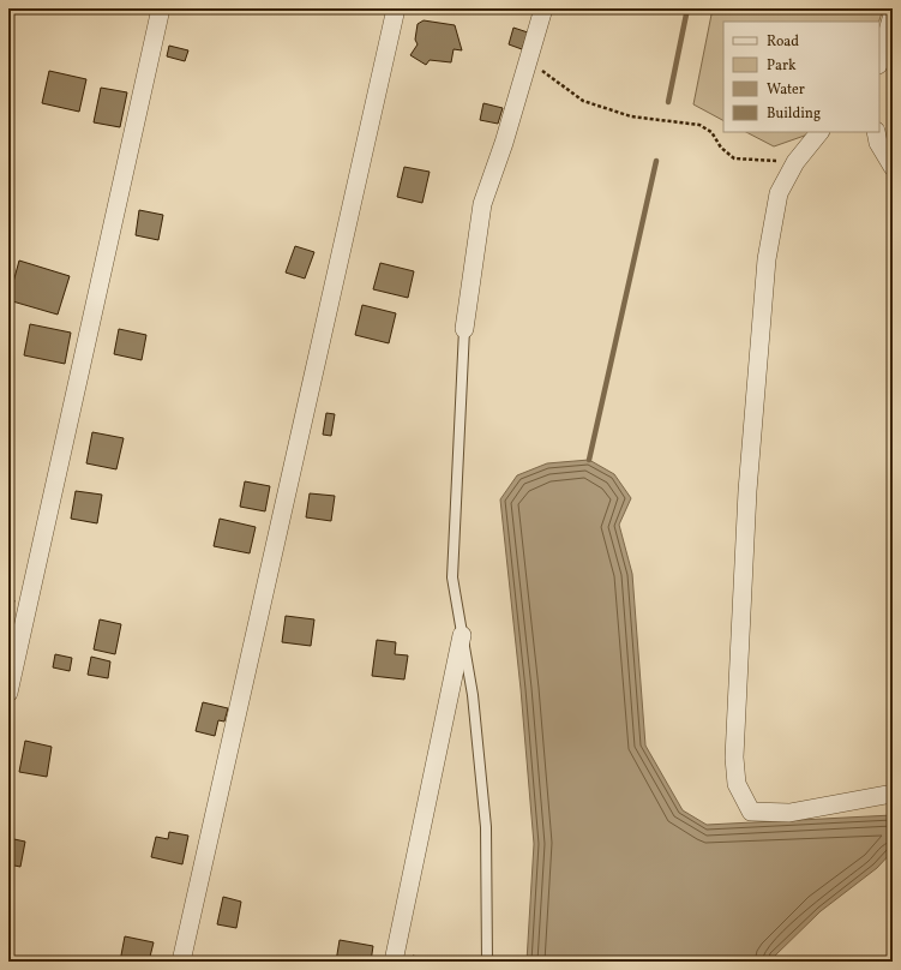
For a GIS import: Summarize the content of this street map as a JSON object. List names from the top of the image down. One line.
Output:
{"legend":["Road","Park","Water","Building"]}
